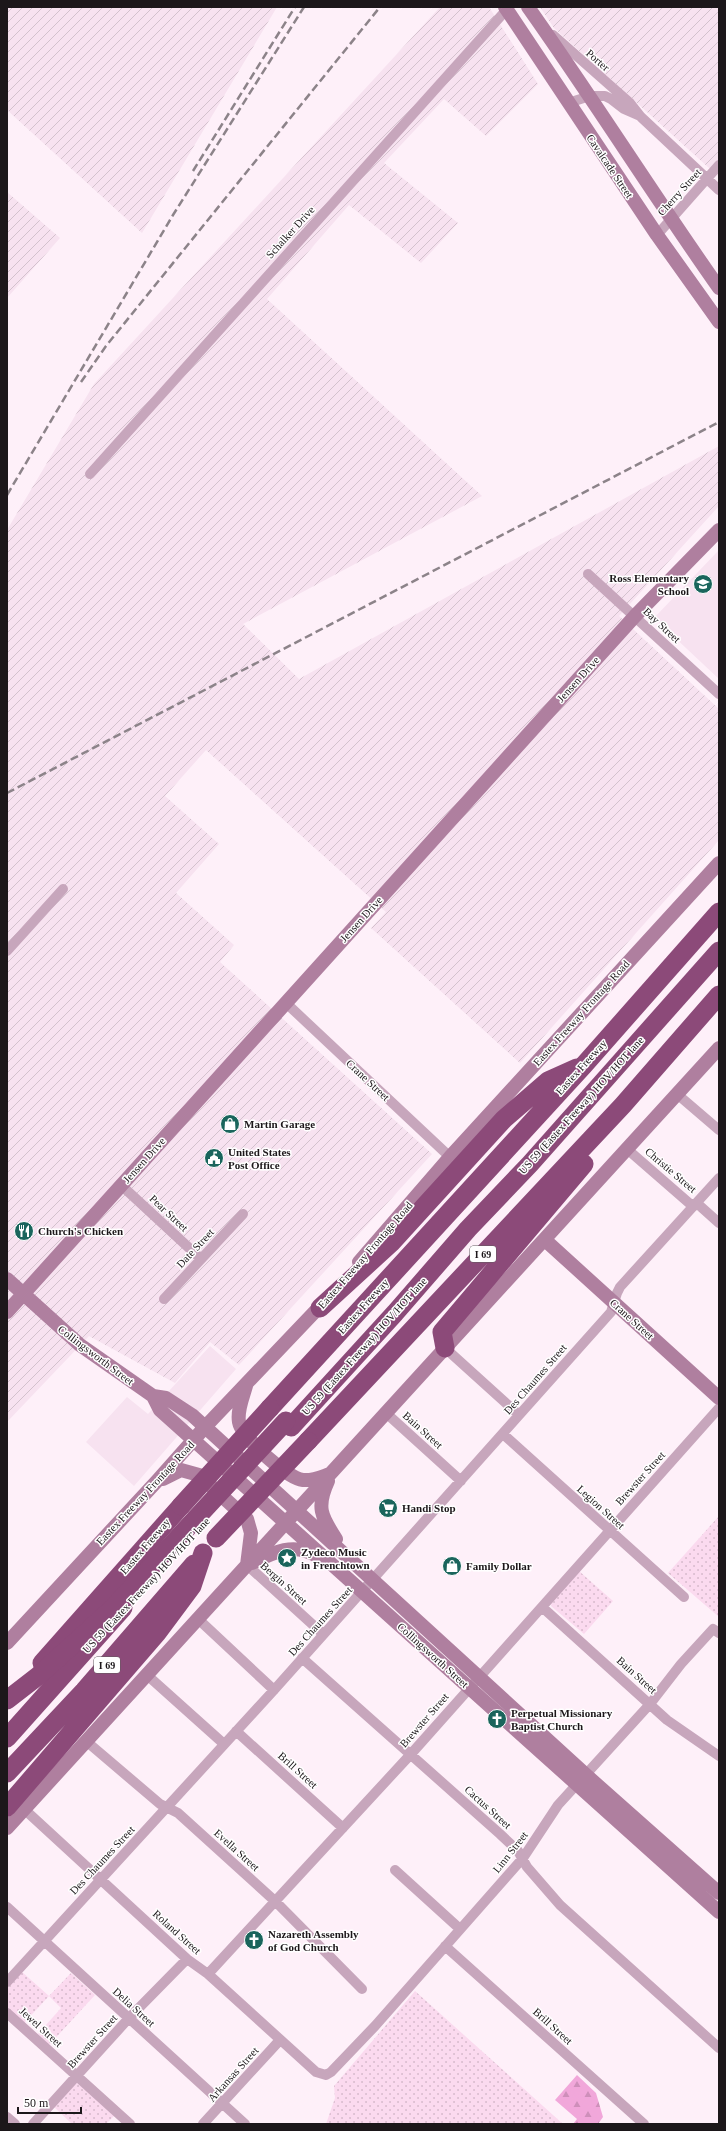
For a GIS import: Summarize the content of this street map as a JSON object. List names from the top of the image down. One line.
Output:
{"streets":{"highway":["Eastex Freeway","US 59 (Eastex Freeway) HOV/HOT lane","I 69"],"main road":["Cavalcade Street","Jensen Drive","Eastex Freeway Frontage Road","Crane Street","Collingsworth Street"],"street":["Porter","Cherry Street","Schalker Drive","Bay Street","Christie Street","Pear Street","Date Street","Des Chaumes Street","Bain Street","Brewster Street","Legion Street","Bergin Street","Brill Street","Cactus Street","Evella Street","Linn Street","Roland Street","Delia Street","Jewel Street","Arkansas Street"]},"crossings":[["Porter","Cavalcade Street"],["Porter","Cherry Street"],["Cavalcade Street","Cherry Street"],["Cavalcade Street","Schalker Drive"],["Bay Street","Jensen Drive"],["Jensen Drive","Crane Street"],["Jensen Drive","Pear Street"],["Jensen Drive","Collingsworth Street"],["Eastex Freeway Frontage Road","Crane Street"],["Eastex Freeway Frontage Road","Collingsworth Street"],["Eastex Freeway","US 59 (Eastex Freeway) HOV/HOT lane"],["Crane Street","Des Chaumes Street"],["Christie Street","Des Chaumes Street"],["Pear Street","Date Street"],["Collingsworth Street","Des Chaumes Street"],["Collingsworth Street","Brewster Street"],["Collingsworth Street","Linn Street"],["Des Chaumes Street","Bain Street"],["Des Chaumes Street","Legion Street"],["Des Chaumes Street","Bergin Street"],["Des Chaumes Street","Brill Street"],["Des Chaumes Street","Cactus Street"],["Des Chaumes Street","Evella Street"],["Des Chaumes Street","Roland Street"],["Des Chaumes Street","Delia Street"],["Bain Street","Brewster Street"],["Bain Street","Linn Street"],["Brewster Street","Legion Street"],["Brewster Street","Brill Street"],["Brewster Street","Cactus Street"],["Brewster Street","Evella Street"],["Brewster Street","Roland Street"],["Brewster Street","Delia Street"],["Brewster Street","Jewel Street"],["Brill Street","Linn Street"],["Cactus Street","Linn Street"],["Linn Street","Roland Street"],["Roland Street","Arkansas Street"],["Delia Street","Arkansas Street"]],"places":{"school or university":["Ross Elementary School"],"shop":["Martin Garage","Family Dollar"],"public building":["United States Post Office"],"restaurant":["Church's Chicken"],"supermarket":["Handi Stop"],"place":["Zydeco Music in Frenchtown"],"church":["Perpetual Missionary Baptist Church","Nazareth Assembly of God Church"]},"scale_bar":"50 m"}
